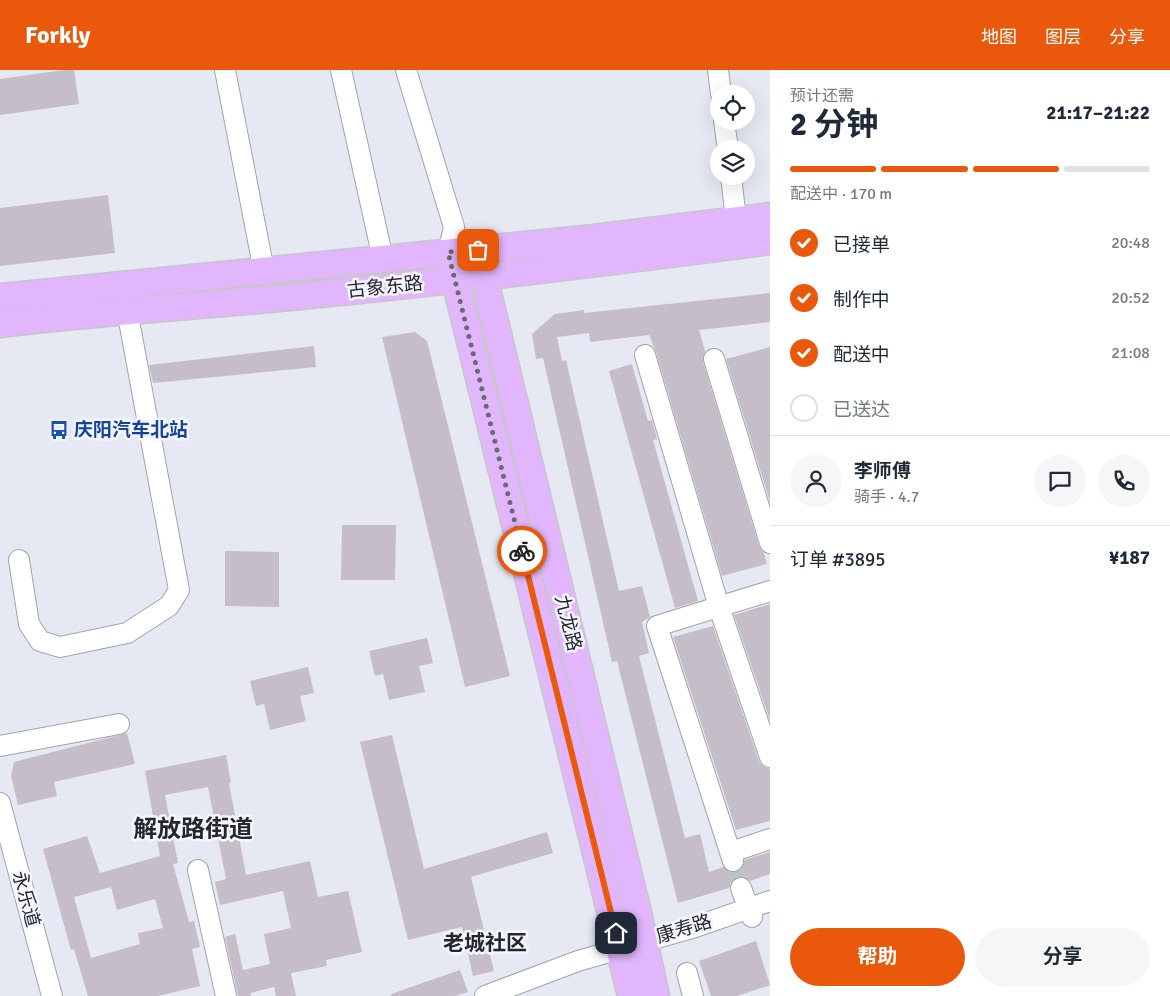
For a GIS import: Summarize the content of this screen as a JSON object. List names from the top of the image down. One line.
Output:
{"streets":{"main road":["古象东路","九龙路"],"street":["永乐道","康寿路"]},"crossings":[["古象东路","九龙路"],["九龙路","康寿路"]],"districts":["解放路街道","老城社区"],"places":{"bus stop":["庆阳汽车北站"]},"page":{"header":"Forkly","nav":["地图","图层","分享"],"heading":["2 分钟","预计还需","21:17–21:22"],"panel":["李师傅","骑手 · 4.7","订单 #3895","¥187"],"bar":"配送中 · 170 m","list":[["已接单","20:48"],["制作中","20:52"],["配送中","21:08"],"已送达"],"buttons":["帮助","分享"]}}
